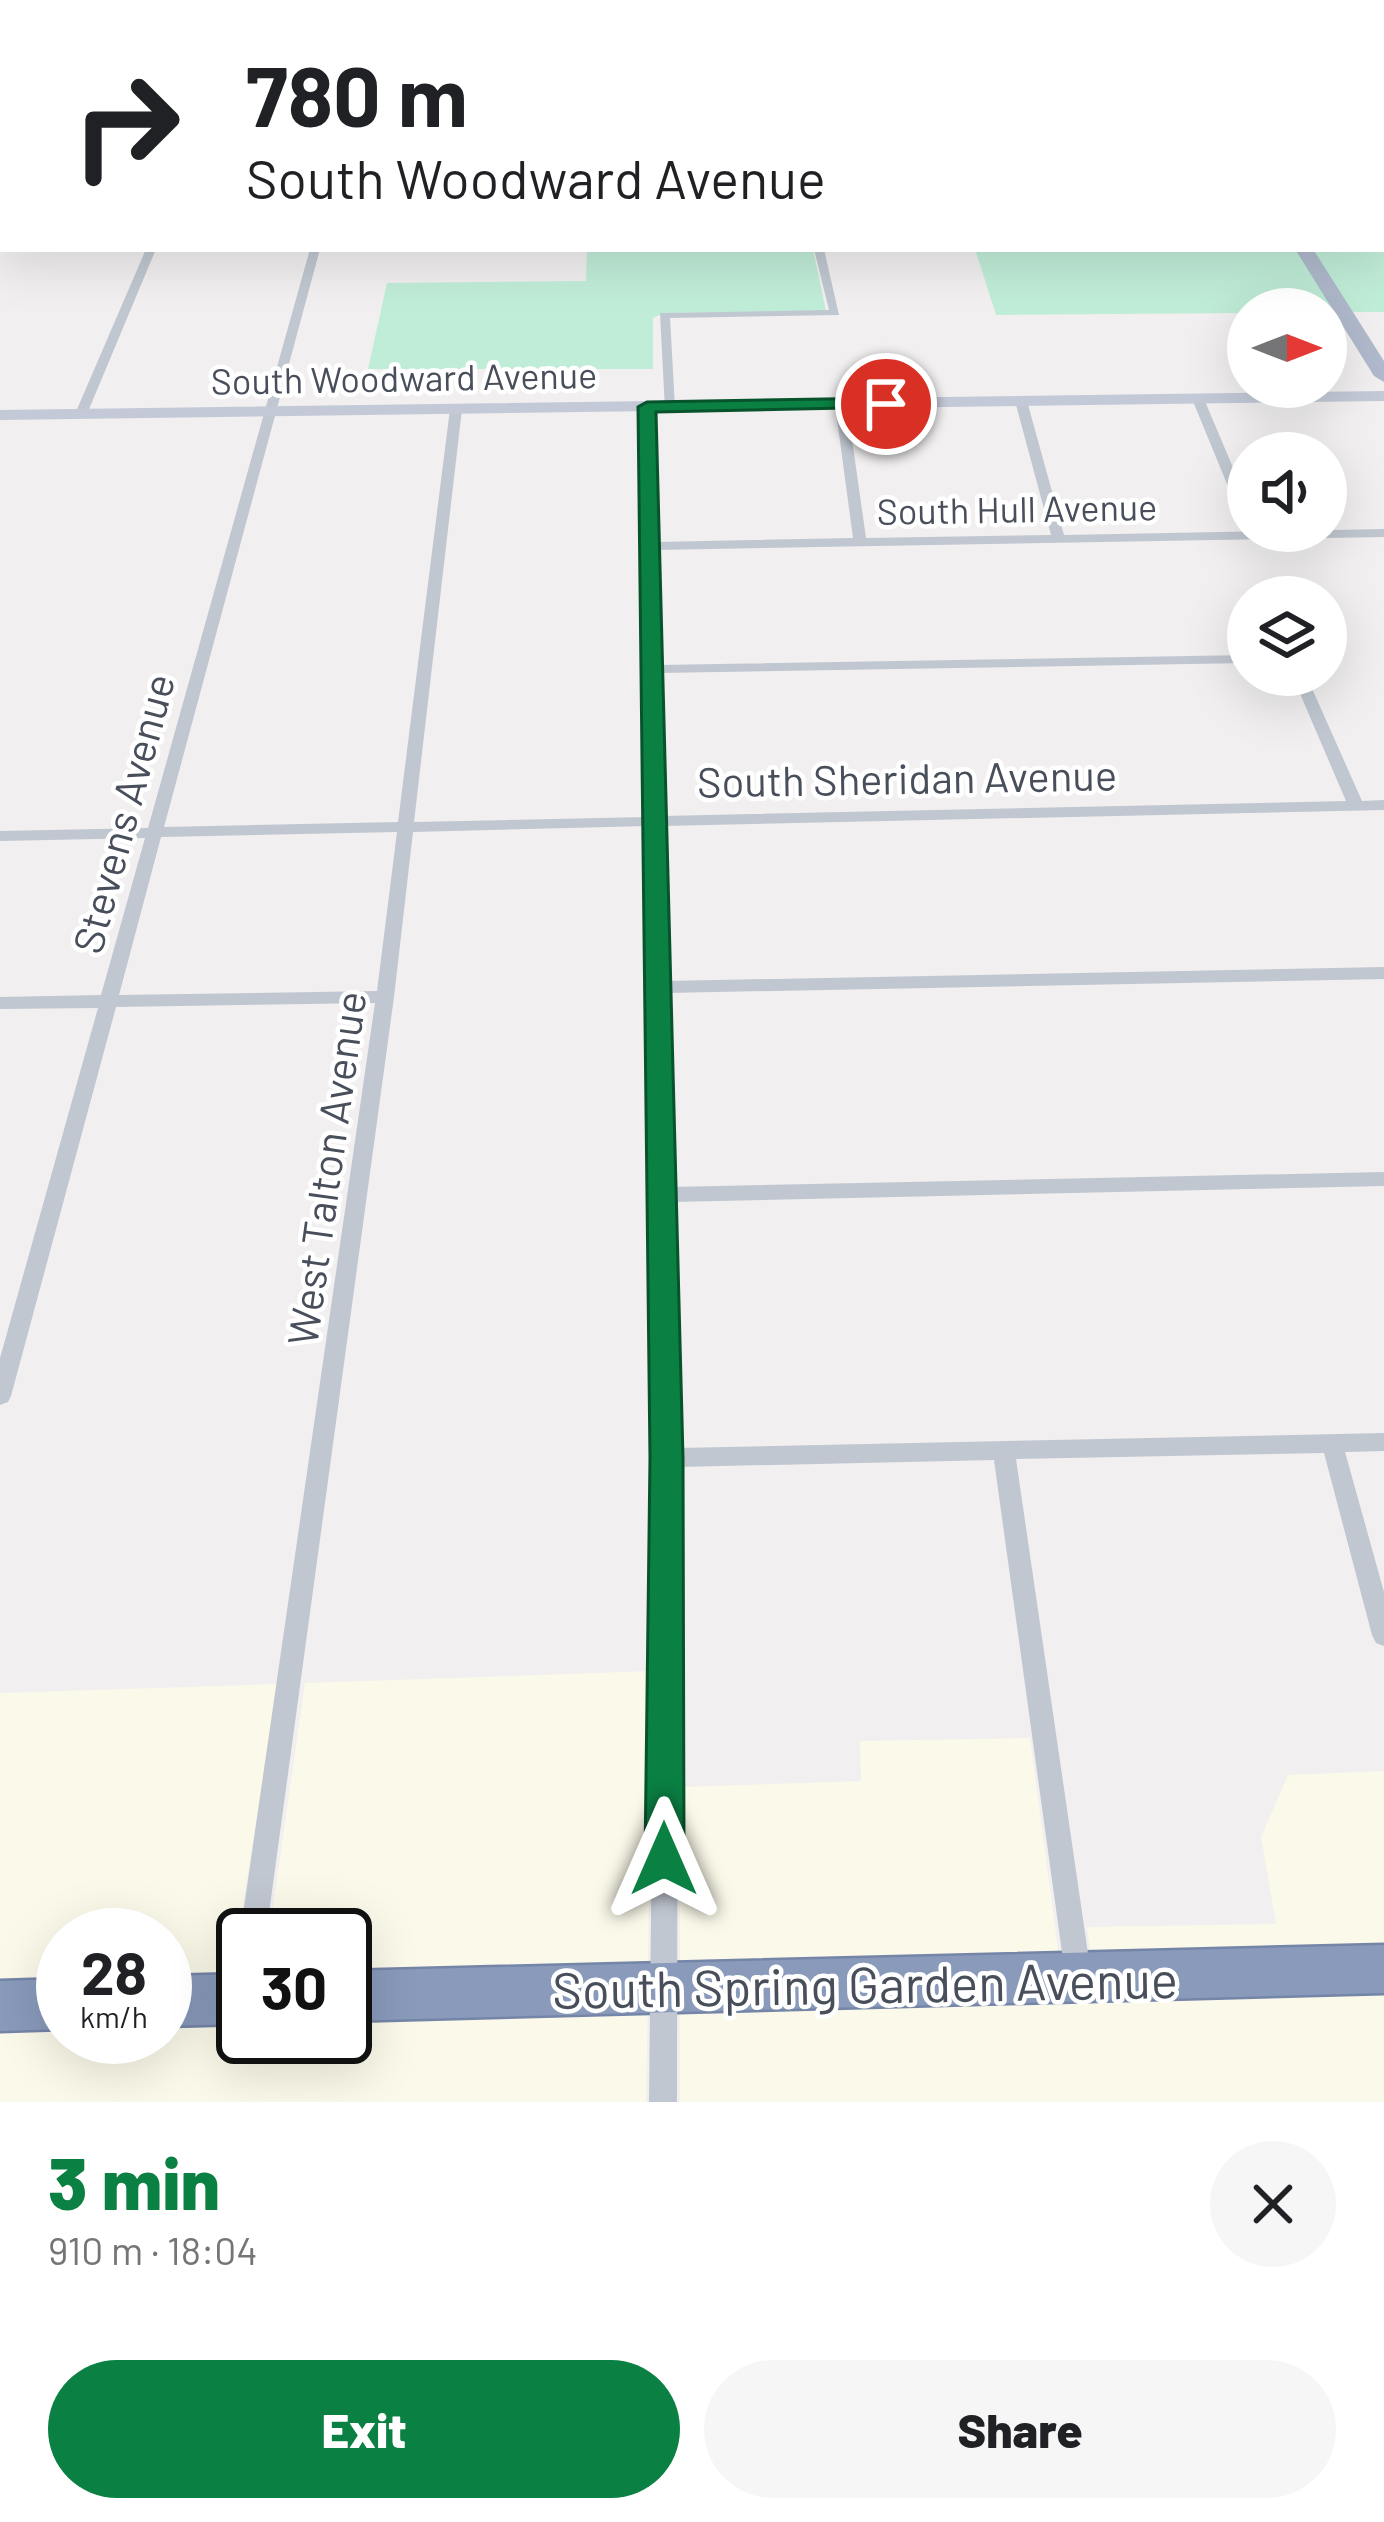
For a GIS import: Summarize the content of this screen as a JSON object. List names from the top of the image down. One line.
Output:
{"streets":{"highway":["South Spring Garden Avenue"],"street":["South Woodward Avenue","South Hull Avenue","South Sheridan Avenue","Stevens Avenue","West Talton Avenue"]},"crossings":[["South Woodward Avenue","Stevens Avenue"],["South Woodward Avenue","West Talton Avenue"],["South Sheridan Avenue","Stevens Avenue"],["South Sheridan Avenue","West Talton Avenue"]],"north":"right","page":{"turn":["780 m","South Woodward Avenue"],"speed":"28 km/h","limit":"30","heading":["3 min","910 m · 18:04"],"buttons":["Exit","Share"]}}
